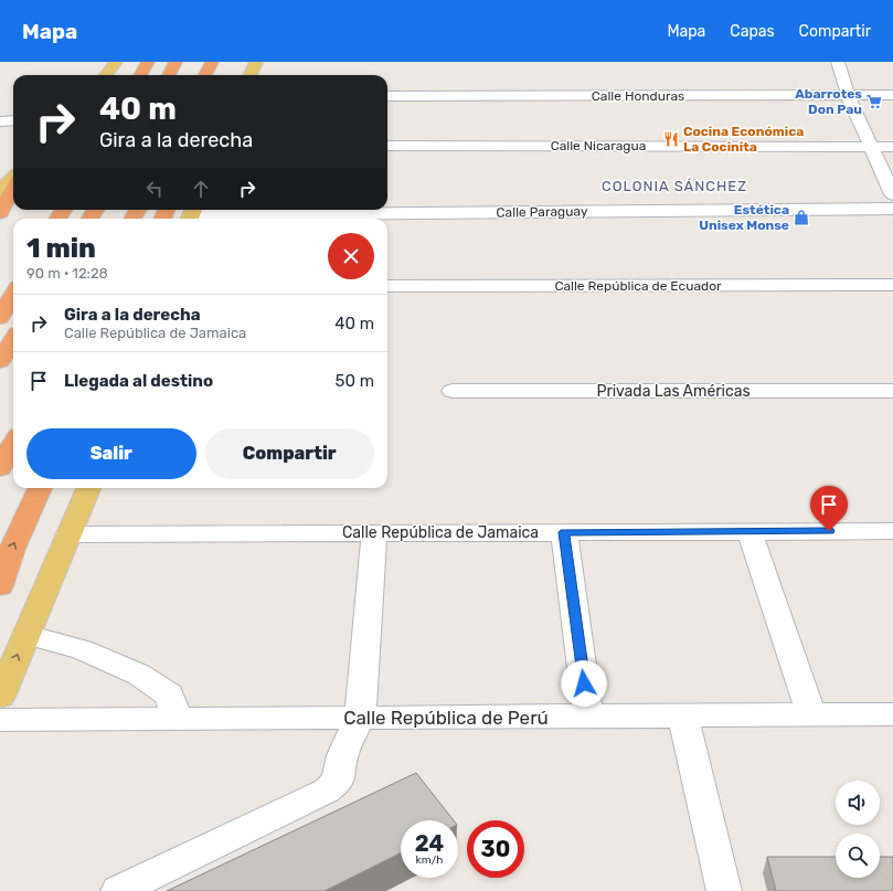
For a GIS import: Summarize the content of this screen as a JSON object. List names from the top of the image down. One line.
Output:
{"streets":{"street":["Calle Honduras","Calle Nicaragua","Calle Paraguay","Calle República de Ecuador","Privada Las Américas","Calle República de Jamaica","Calle República de Perú"]},"districts":["COLONIA SÁNCHEZ"],"places":{"supermarket":["Abarrotes Don Pau"],"restaurant":["Cocina Económica La Cocinita"],"shop":["Estética Unisex Monse"]},"page":{"header":"Mapa","nav":["Mapa","Capas","Compartir"],"turn":["40 m","Gira a la derecha"],"heading":["1 min","90 m · 12:28"],"list":[{"name":"Gira a la derecha","note":"Calle República de Jamaica","value":"40 m"},{"name":"Llegada al destino","value":"50 m"}],"buttons":["Salir","Compartir"],"speed":"24 km/h","limit":"30"}}
